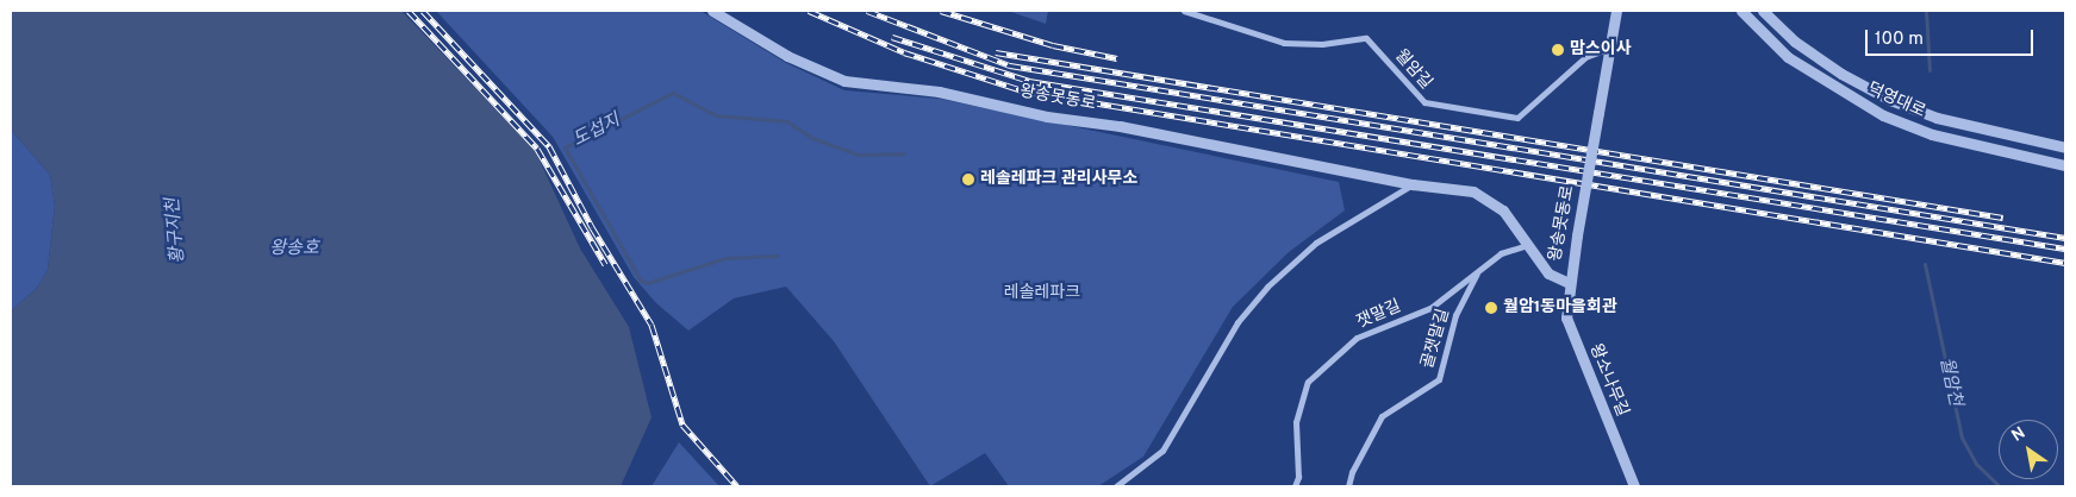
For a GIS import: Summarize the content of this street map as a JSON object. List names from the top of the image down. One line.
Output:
{"streets":{"street":["월암길","왕송못동로","덕영대로","잿말길","골잿말길","왕소나무길"]},"crossings":[["월암길","왕송못동로"],["왕송못동로","잿말길"],["왕송못동로","왕소나무길"],["잿말길","골잿말길"]],"water":["도섭지","황구지천","왕송호","월암천"],"parks":["레솔레파크"],"places":["맘스이사","레솔레파크 관리사무소","월암1동마을회관"],"scale_bar":"100 m","north":"top left"}
